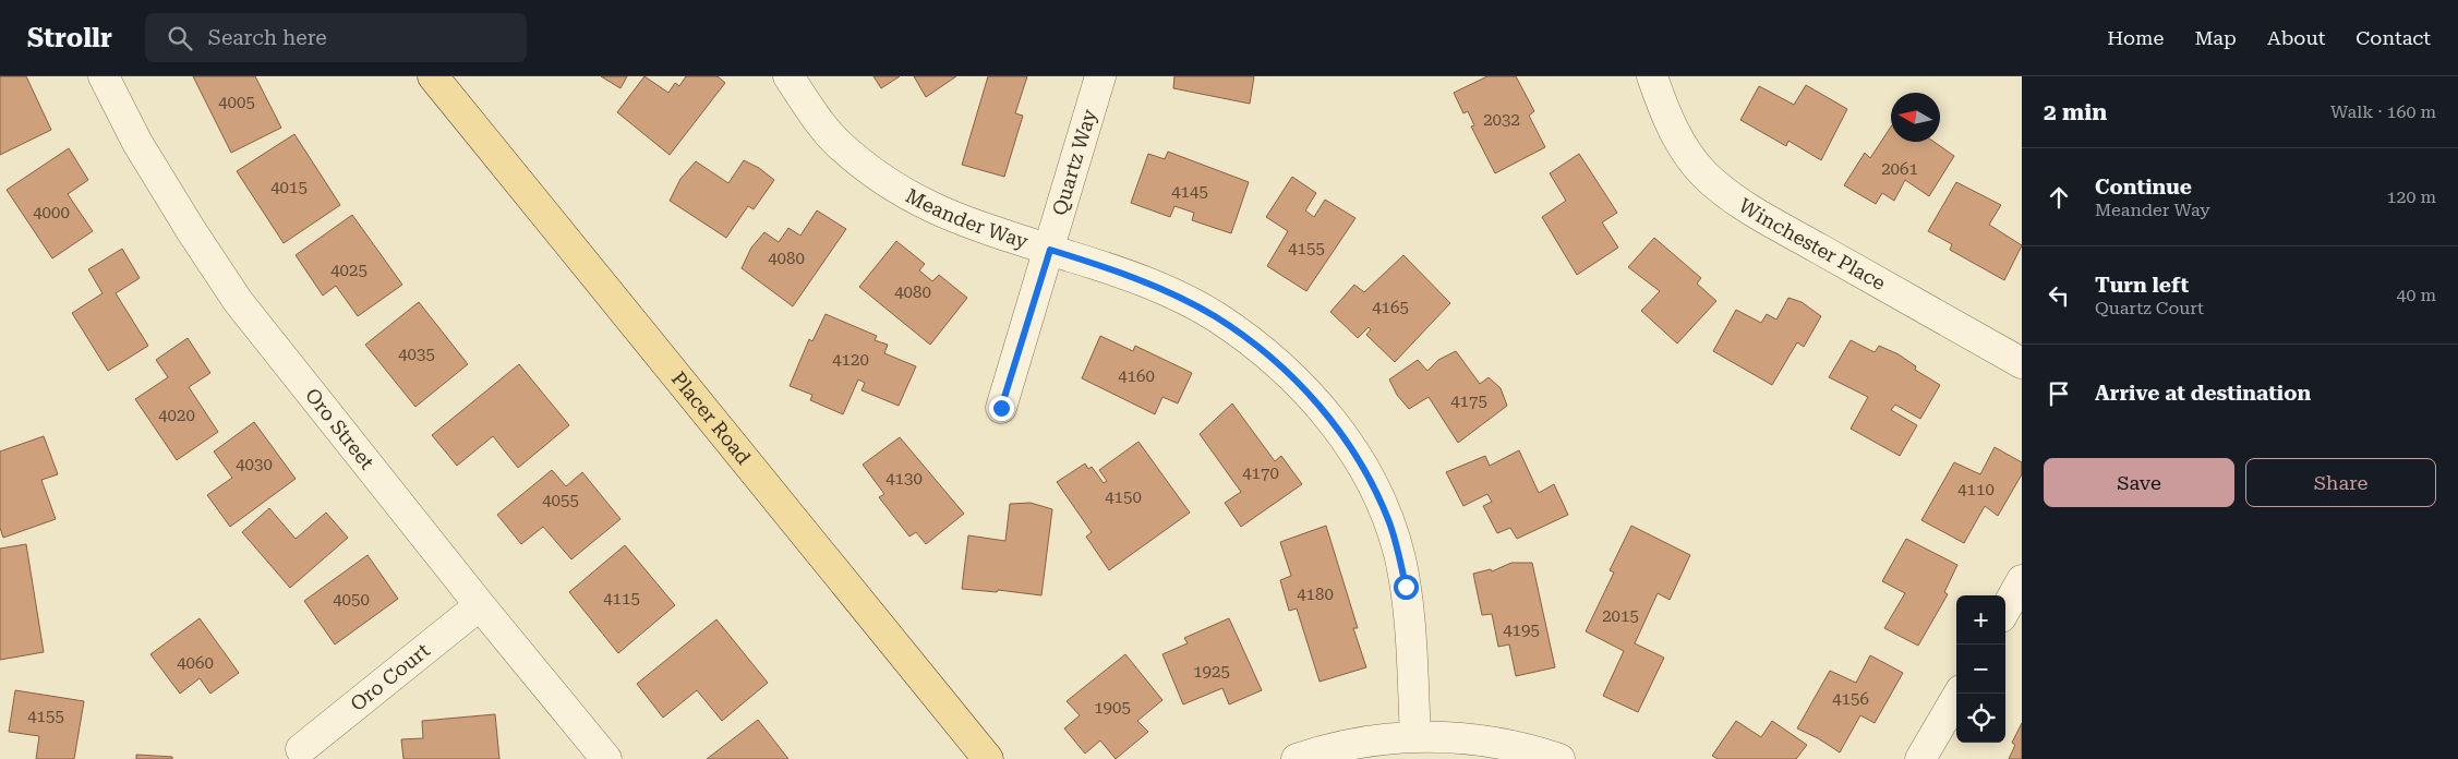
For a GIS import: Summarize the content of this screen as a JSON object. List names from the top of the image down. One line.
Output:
{"streets":{"main road":["Placer Road"],"street":["Quartz Way","Meander Way","Winchester Place","Oro Street","Oro Court"]},"crossings":[["Quartz Way","Meander Way"],["Oro Street","Oro Court"]],"house_numbers":["4005","2032","2061","4015","4145","4000","4155","4080","4025","4080","4165","4035","4120","4160","4175","4020","4030","4170","4130","4110","4150","4055","4180","4115","4050","2015","4195","4060","1925","4156","1905","4155"],"north":"left","page":{"header":"Strollr","search":"Search here","nav":["Home","Map","About","Contact"],"heading":["2 min","Walk · 160 m"],"list":[["Continue","Meander Way","120 m"],["Turn left","Quartz Court","40 m"],"Arrive at destination"],"buttons":["Save","Share"],"map_buttons":["+","−"]}}
